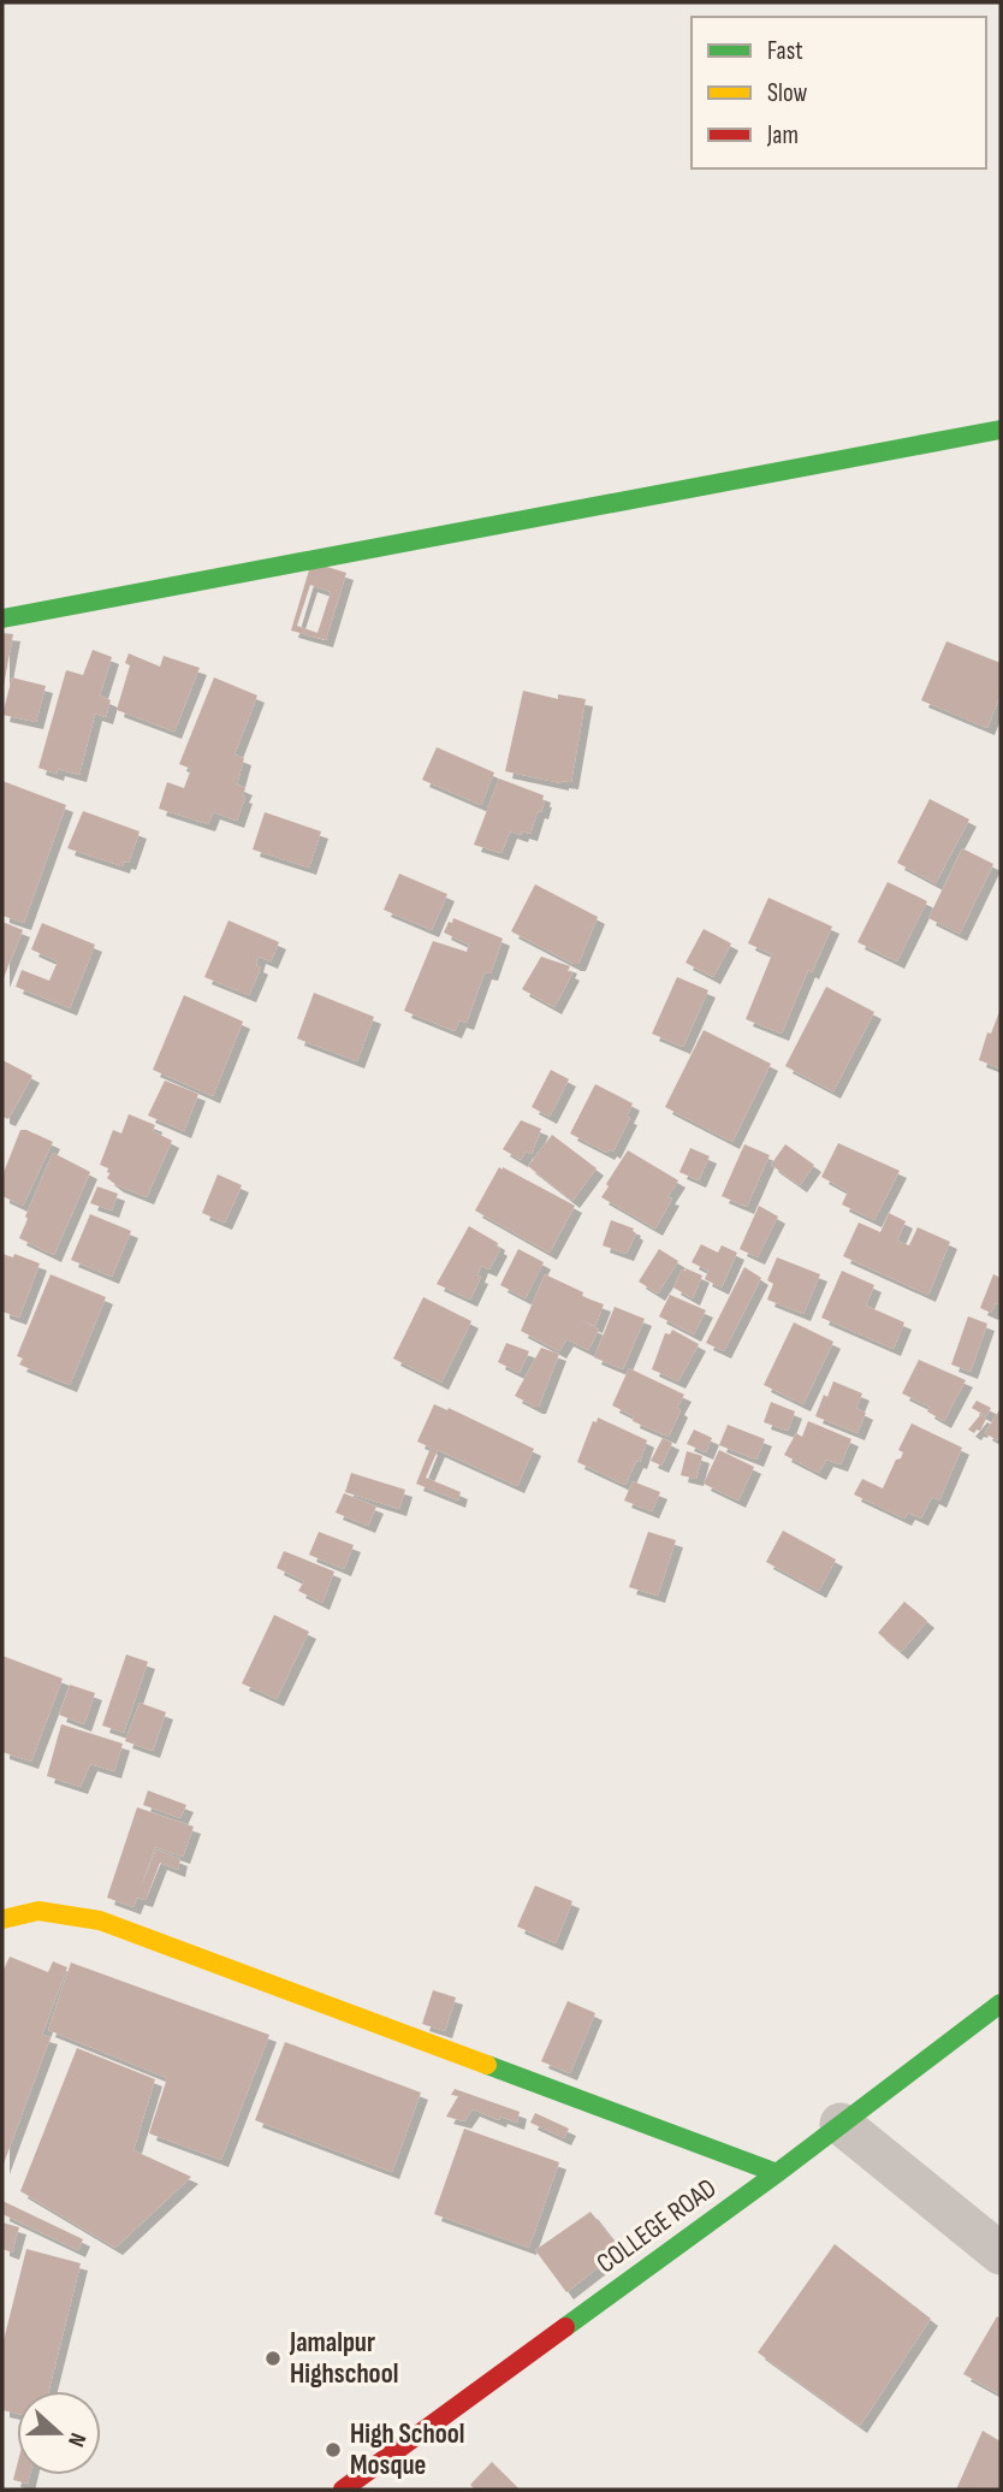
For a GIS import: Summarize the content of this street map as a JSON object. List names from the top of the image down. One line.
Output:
{"streets":{"street":["COLLEGE ROAD"]},"places":["Jamalpur Highschool","High School Mosque"],"legend":["Fast","Slow","Jam"],"north":"right"}
